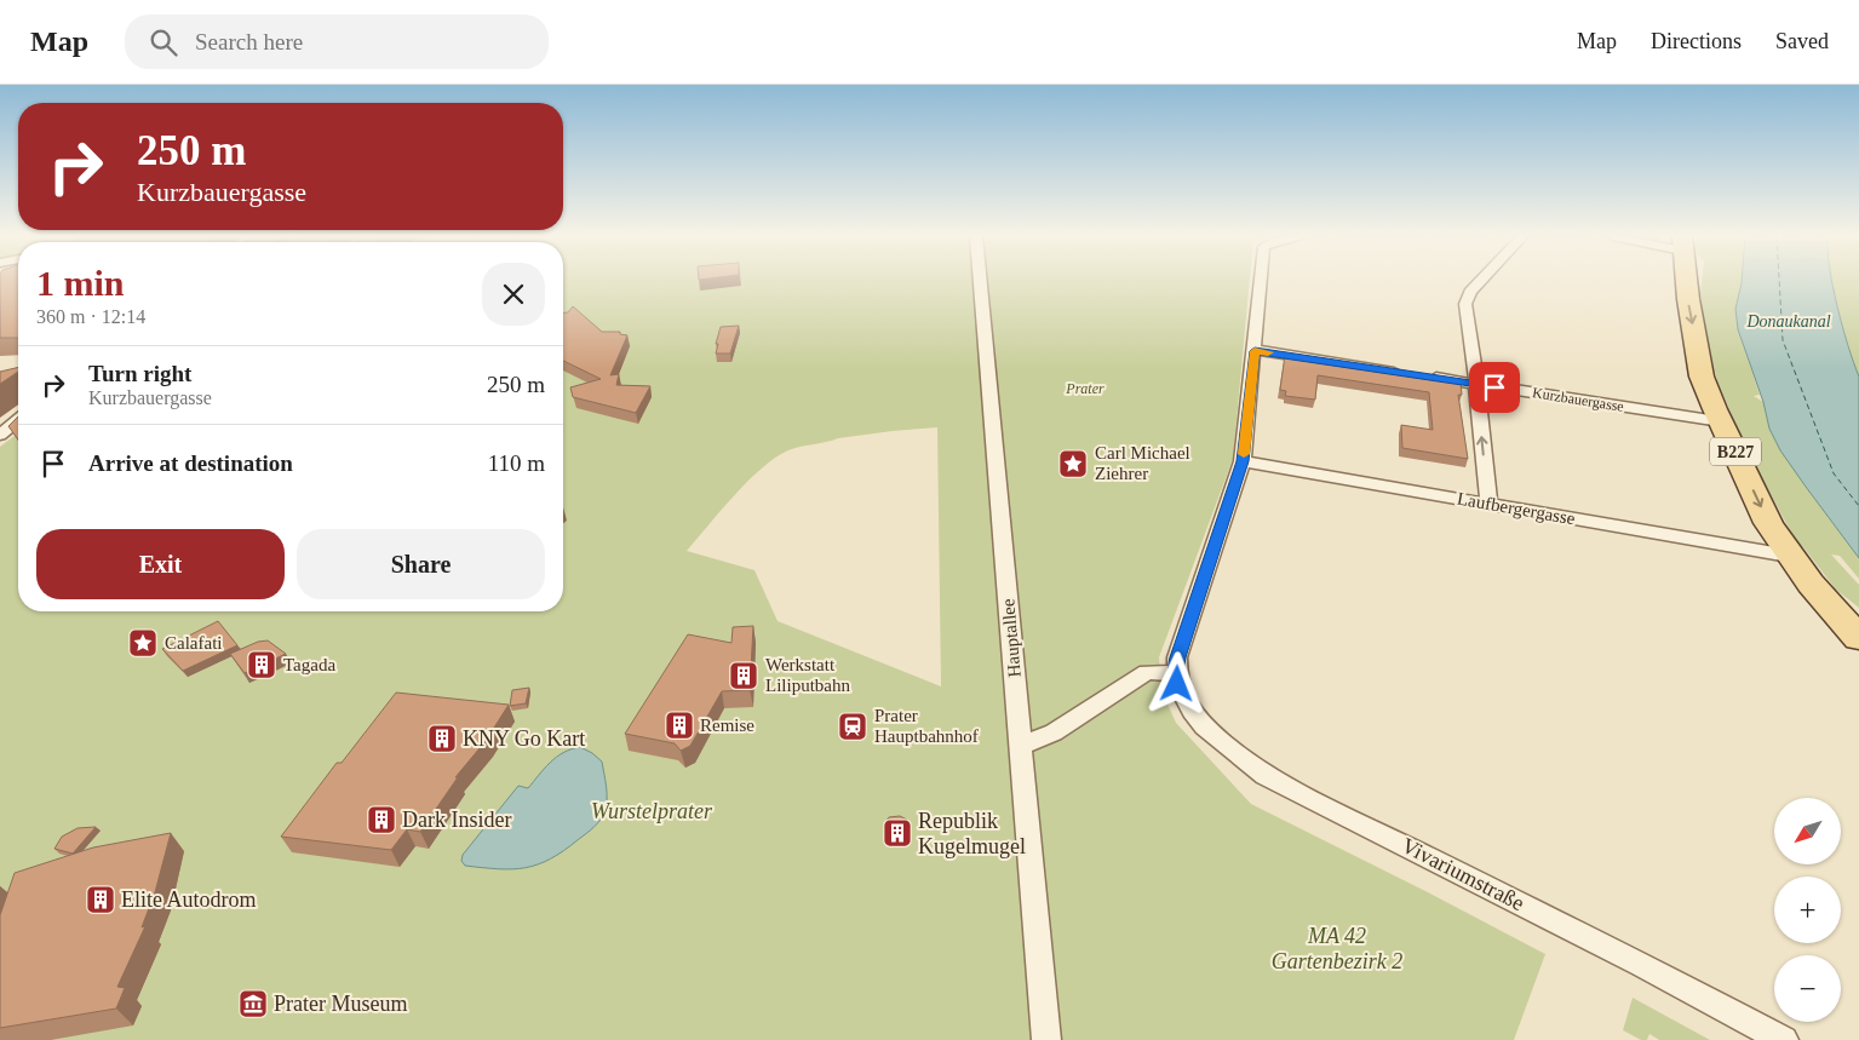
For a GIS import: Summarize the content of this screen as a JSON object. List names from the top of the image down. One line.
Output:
{"streets":{"main road":["B227"],"street":["Kurzbauergasse","Laufbergergasse","Hauptallee","Vivariumstraße"]},"crossings":[["Kurzbauergasse","B227"],["B227","Laufbergergasse"]],"water":["Donaukanal"],"parks":["Prater","Wurstelprater","MA 42 Gartenbezirk 2"],"places":{"place":["Carl Michael Ziehrer","Calafati"],"building":["Tagada","Werkstatt Liliputbahn","Remise","KNY Go Kart","Dark Insider","Republik Kugelmugel","Elite Autodrom"],"station":["Prater Hauptbahnhof"],"museum":["Prater Museum"]},"north":"bottom left","page":{"header":"Map","search":"Search here","nav":["Map","Directions","Saved"],"turn":["250 m","Kurzbauergasse"],"heading":["1 min","360 m · 12:14"],"list":[{"name":"Turn right","note":"Kurzbauergasse","value":"250 m"},{"name":"Arrive at destination","value":"110 m"}],"buttons":["Exit","Share"],"map_buttons":["+","−"]}}
